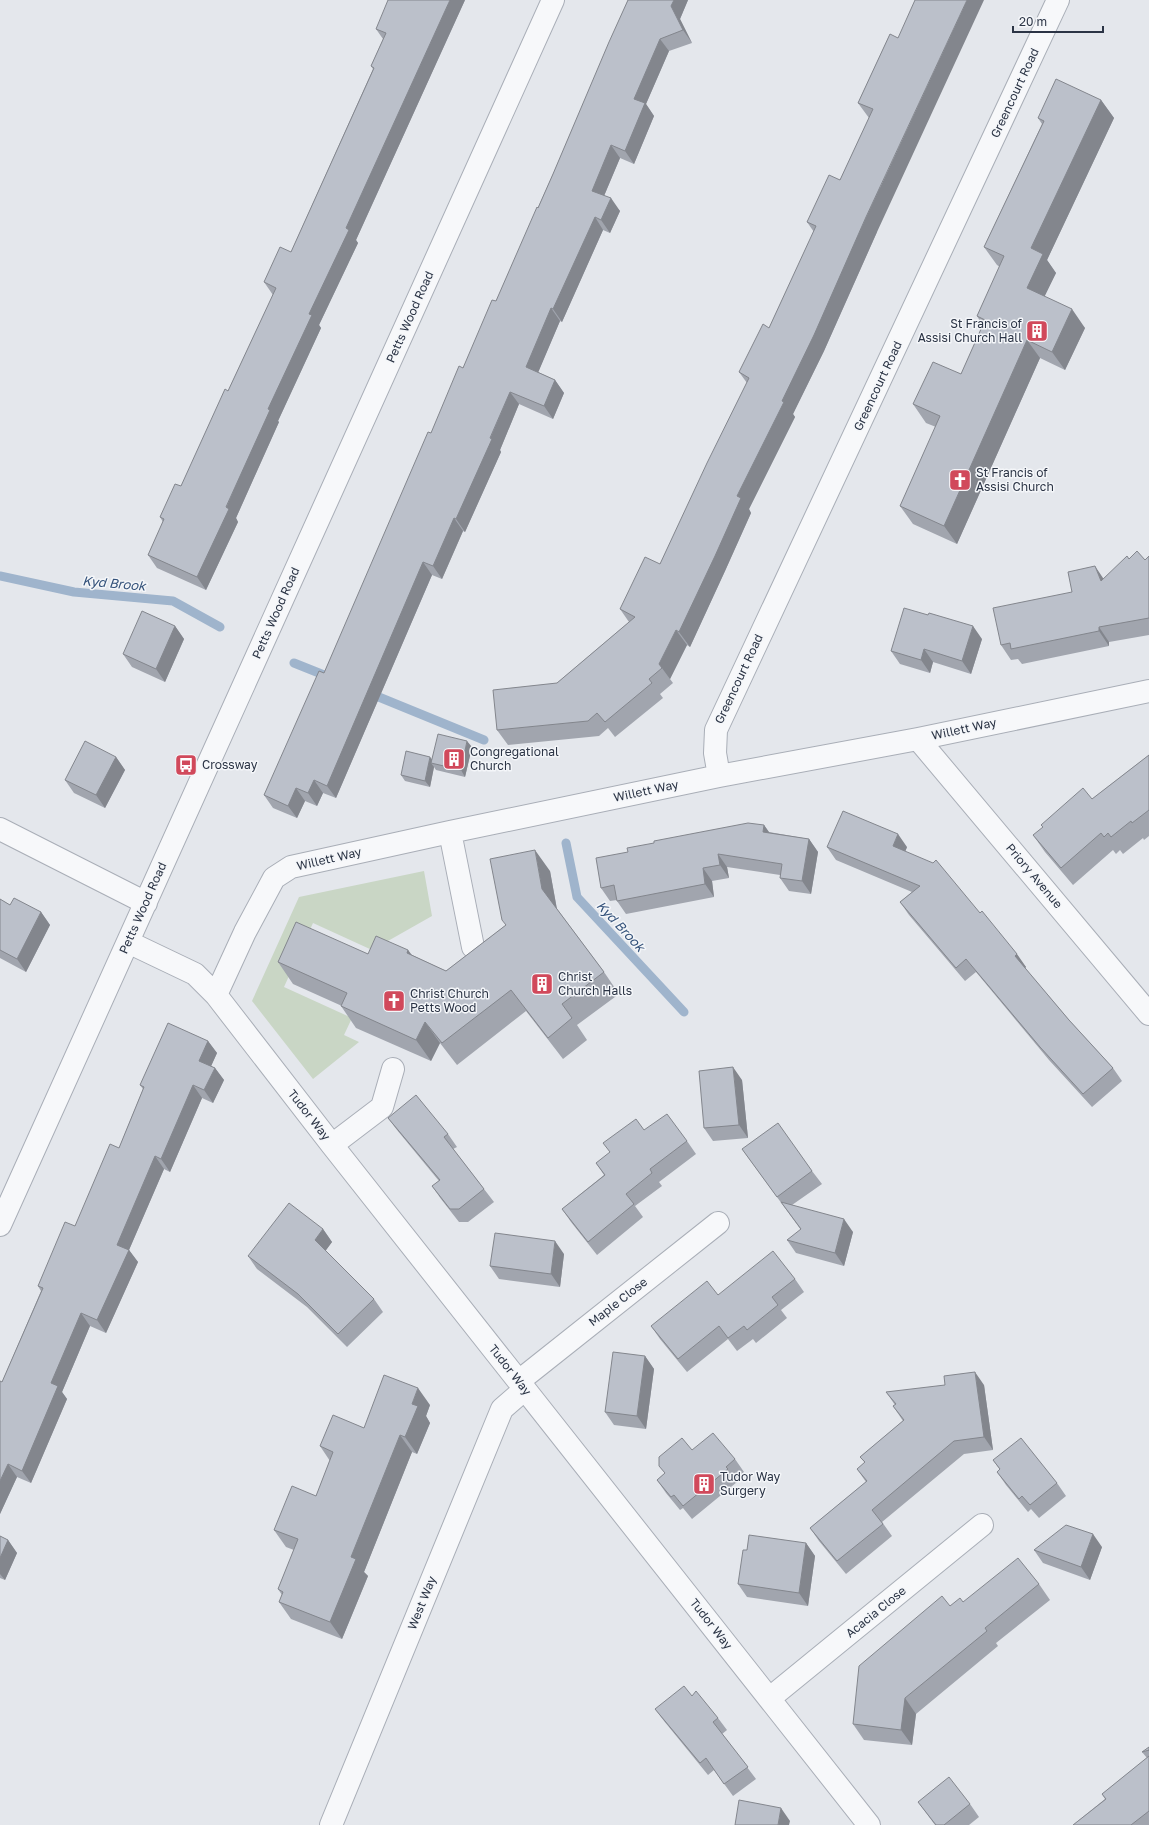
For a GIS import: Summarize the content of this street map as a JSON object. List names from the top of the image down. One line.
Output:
{"streets":{"street":["Greencourt Road","Petts Wood Road","Willett Way","Priory Avenue","Tudor Way","Maple Close","West Way","Acacia Close"]},"crossings":[["Greencourt Road","Willett Way"],["Petts Wood Road","Tudor Way"],["Willett Way","Priory Avenue"],["Willett Way","Tudor Way"],["Tudor Way","Maple Close"],["Tudor Way","West Way"],["Tudor Way","Acacia Close"],["Maple Close","West Way"]],"water":["Kyd Brook"],"places":{"building":["St Francis of Assisi Church Hall","Congregational Church","Christ Church Halls","Tudor Way Surgery"],"church":["St Francis of Assisi Church","Christ Church Petts Wood"],"bus stop":["Crossway"]},"scale_bar":"20 m"}
